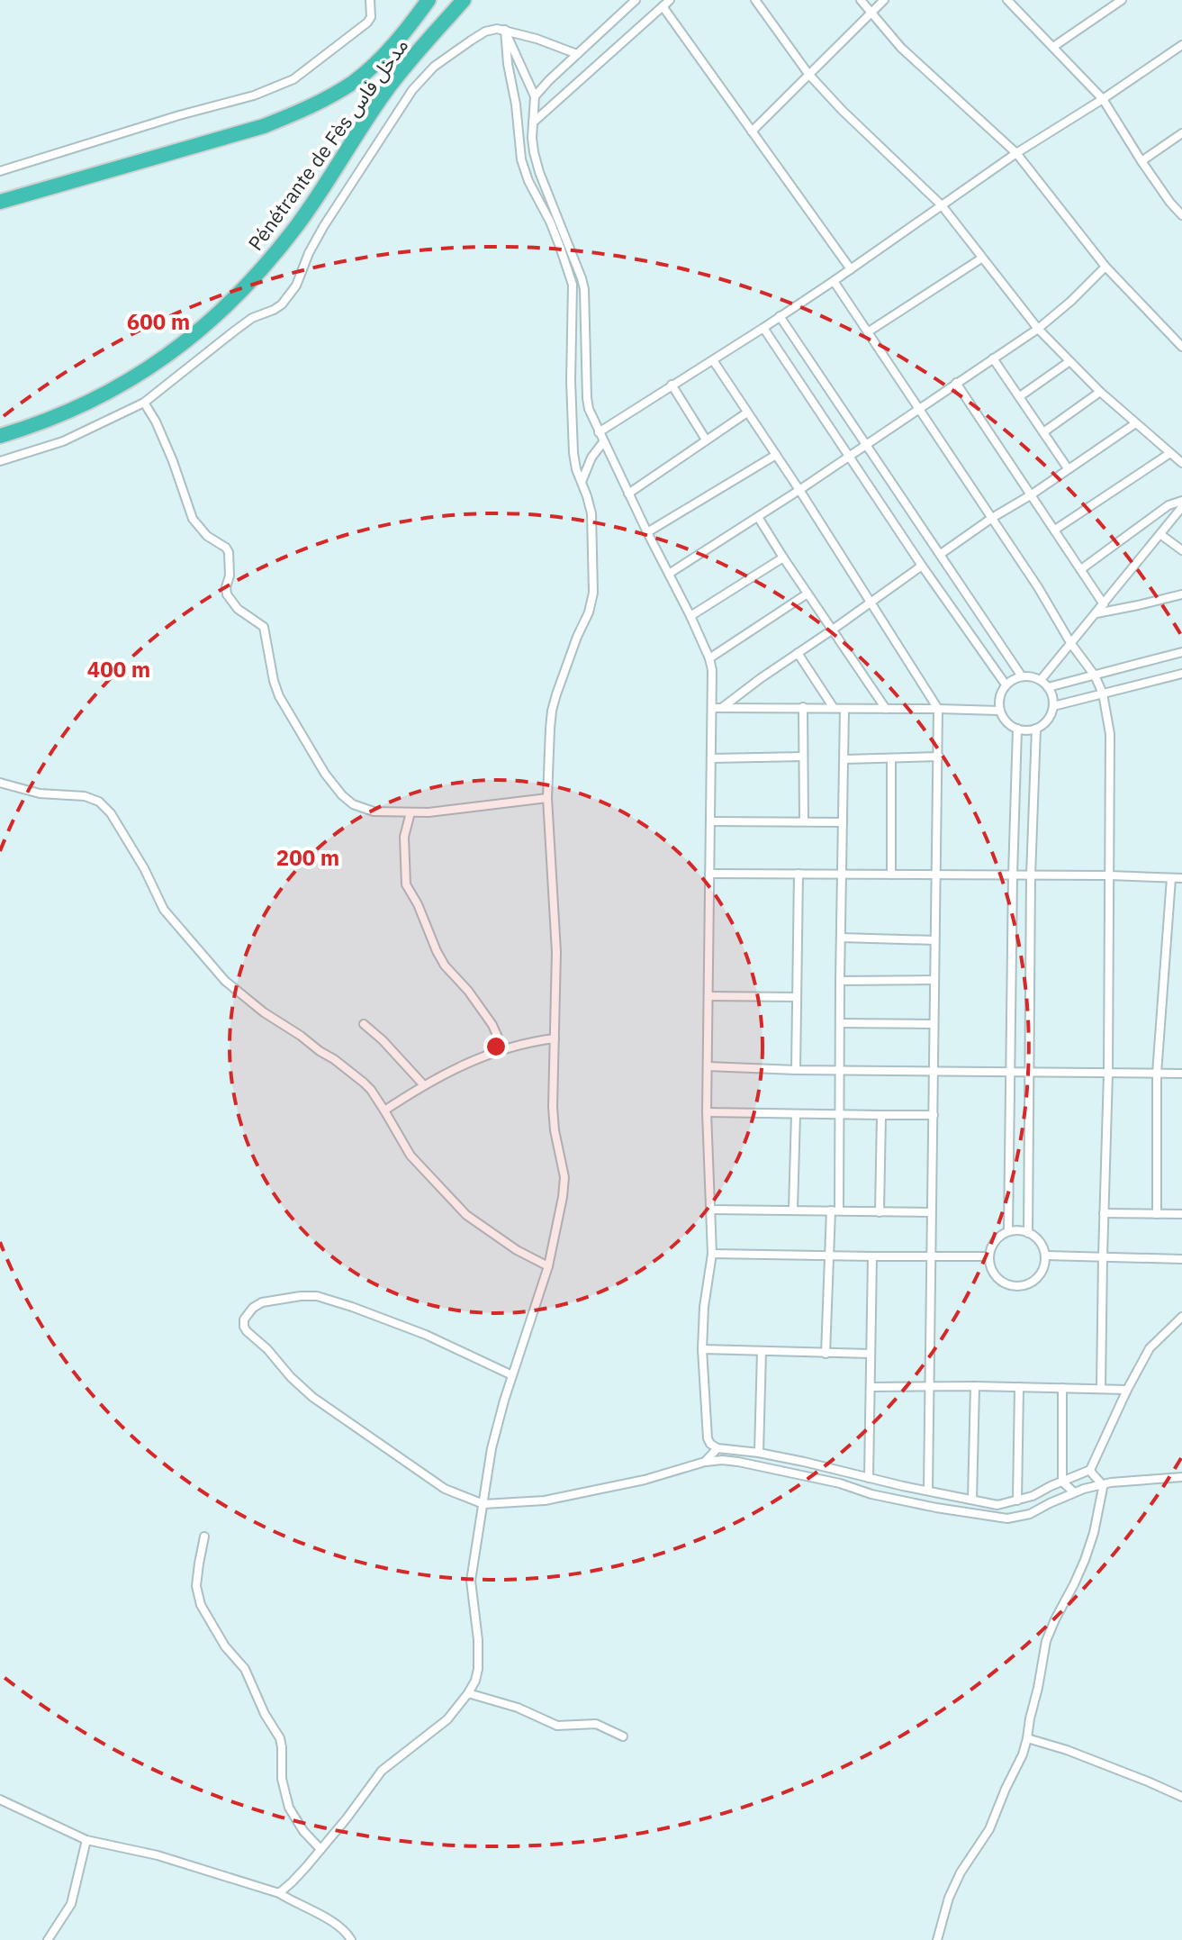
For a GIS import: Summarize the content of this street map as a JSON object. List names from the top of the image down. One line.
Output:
{"streets":{"highway":["Pénétrante de Fès مدخل فاس"]},"rings":["600 m","400 m","200 m"]}
